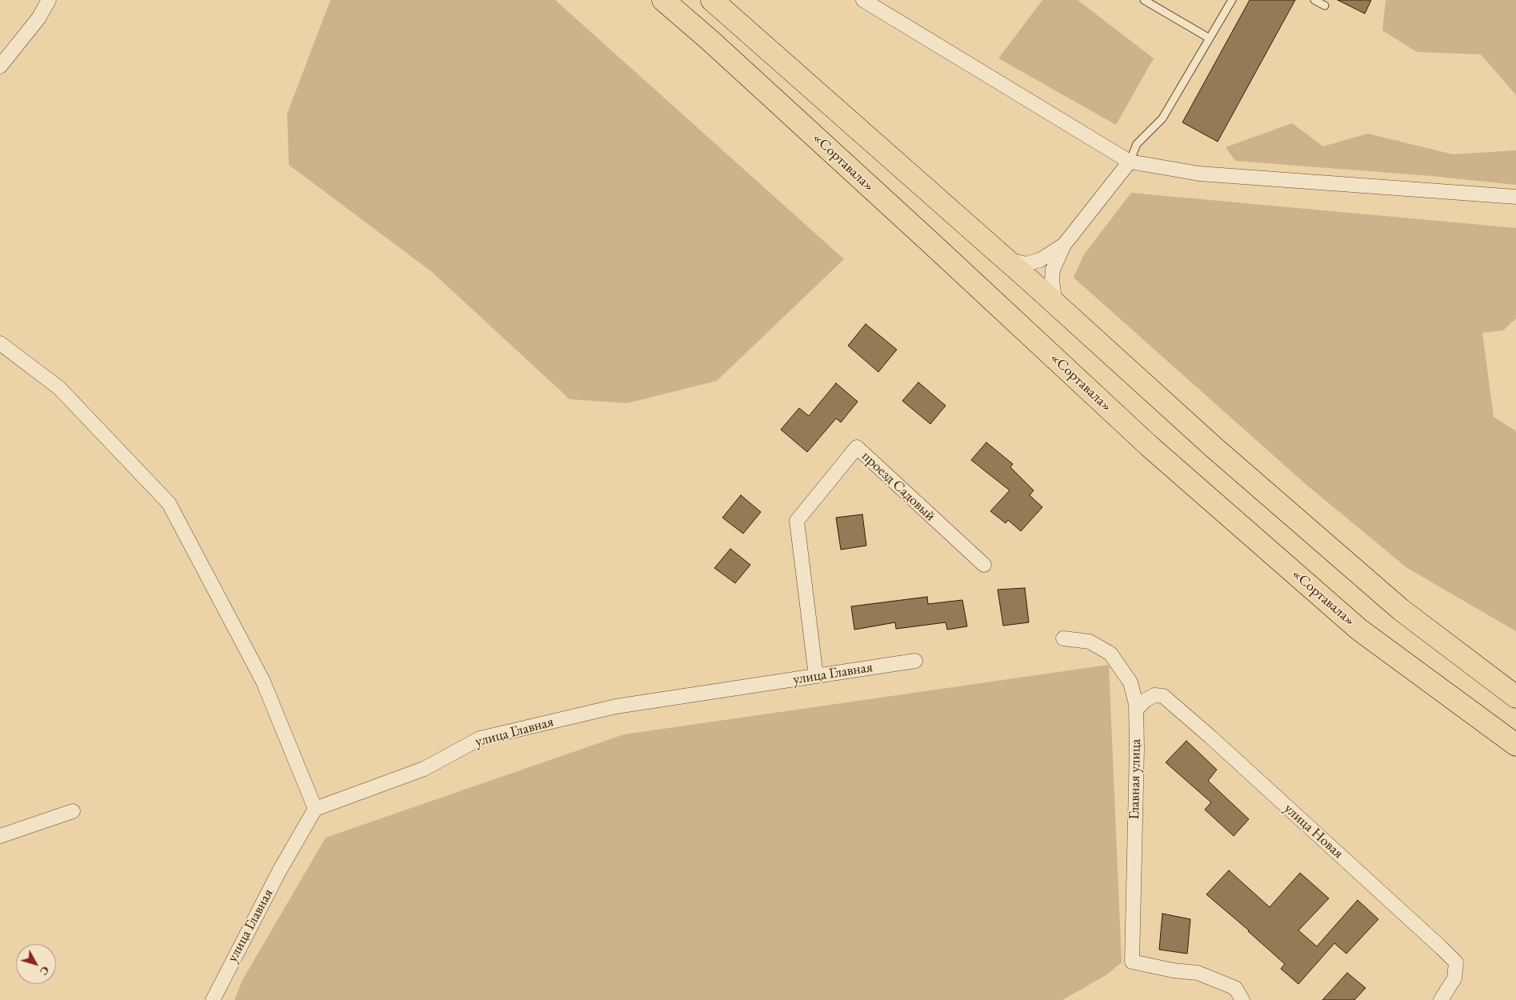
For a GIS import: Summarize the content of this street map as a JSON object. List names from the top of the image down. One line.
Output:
{"streets":{"highway":["«Сортавала»"],"street":["проезд Садовый","улица Главная","Главная улица","улица Новая"]},"crossings":[["проезд Садовый","улица Главная"],["Главная улица","улица Новая"]],"north":"bottom right"}
